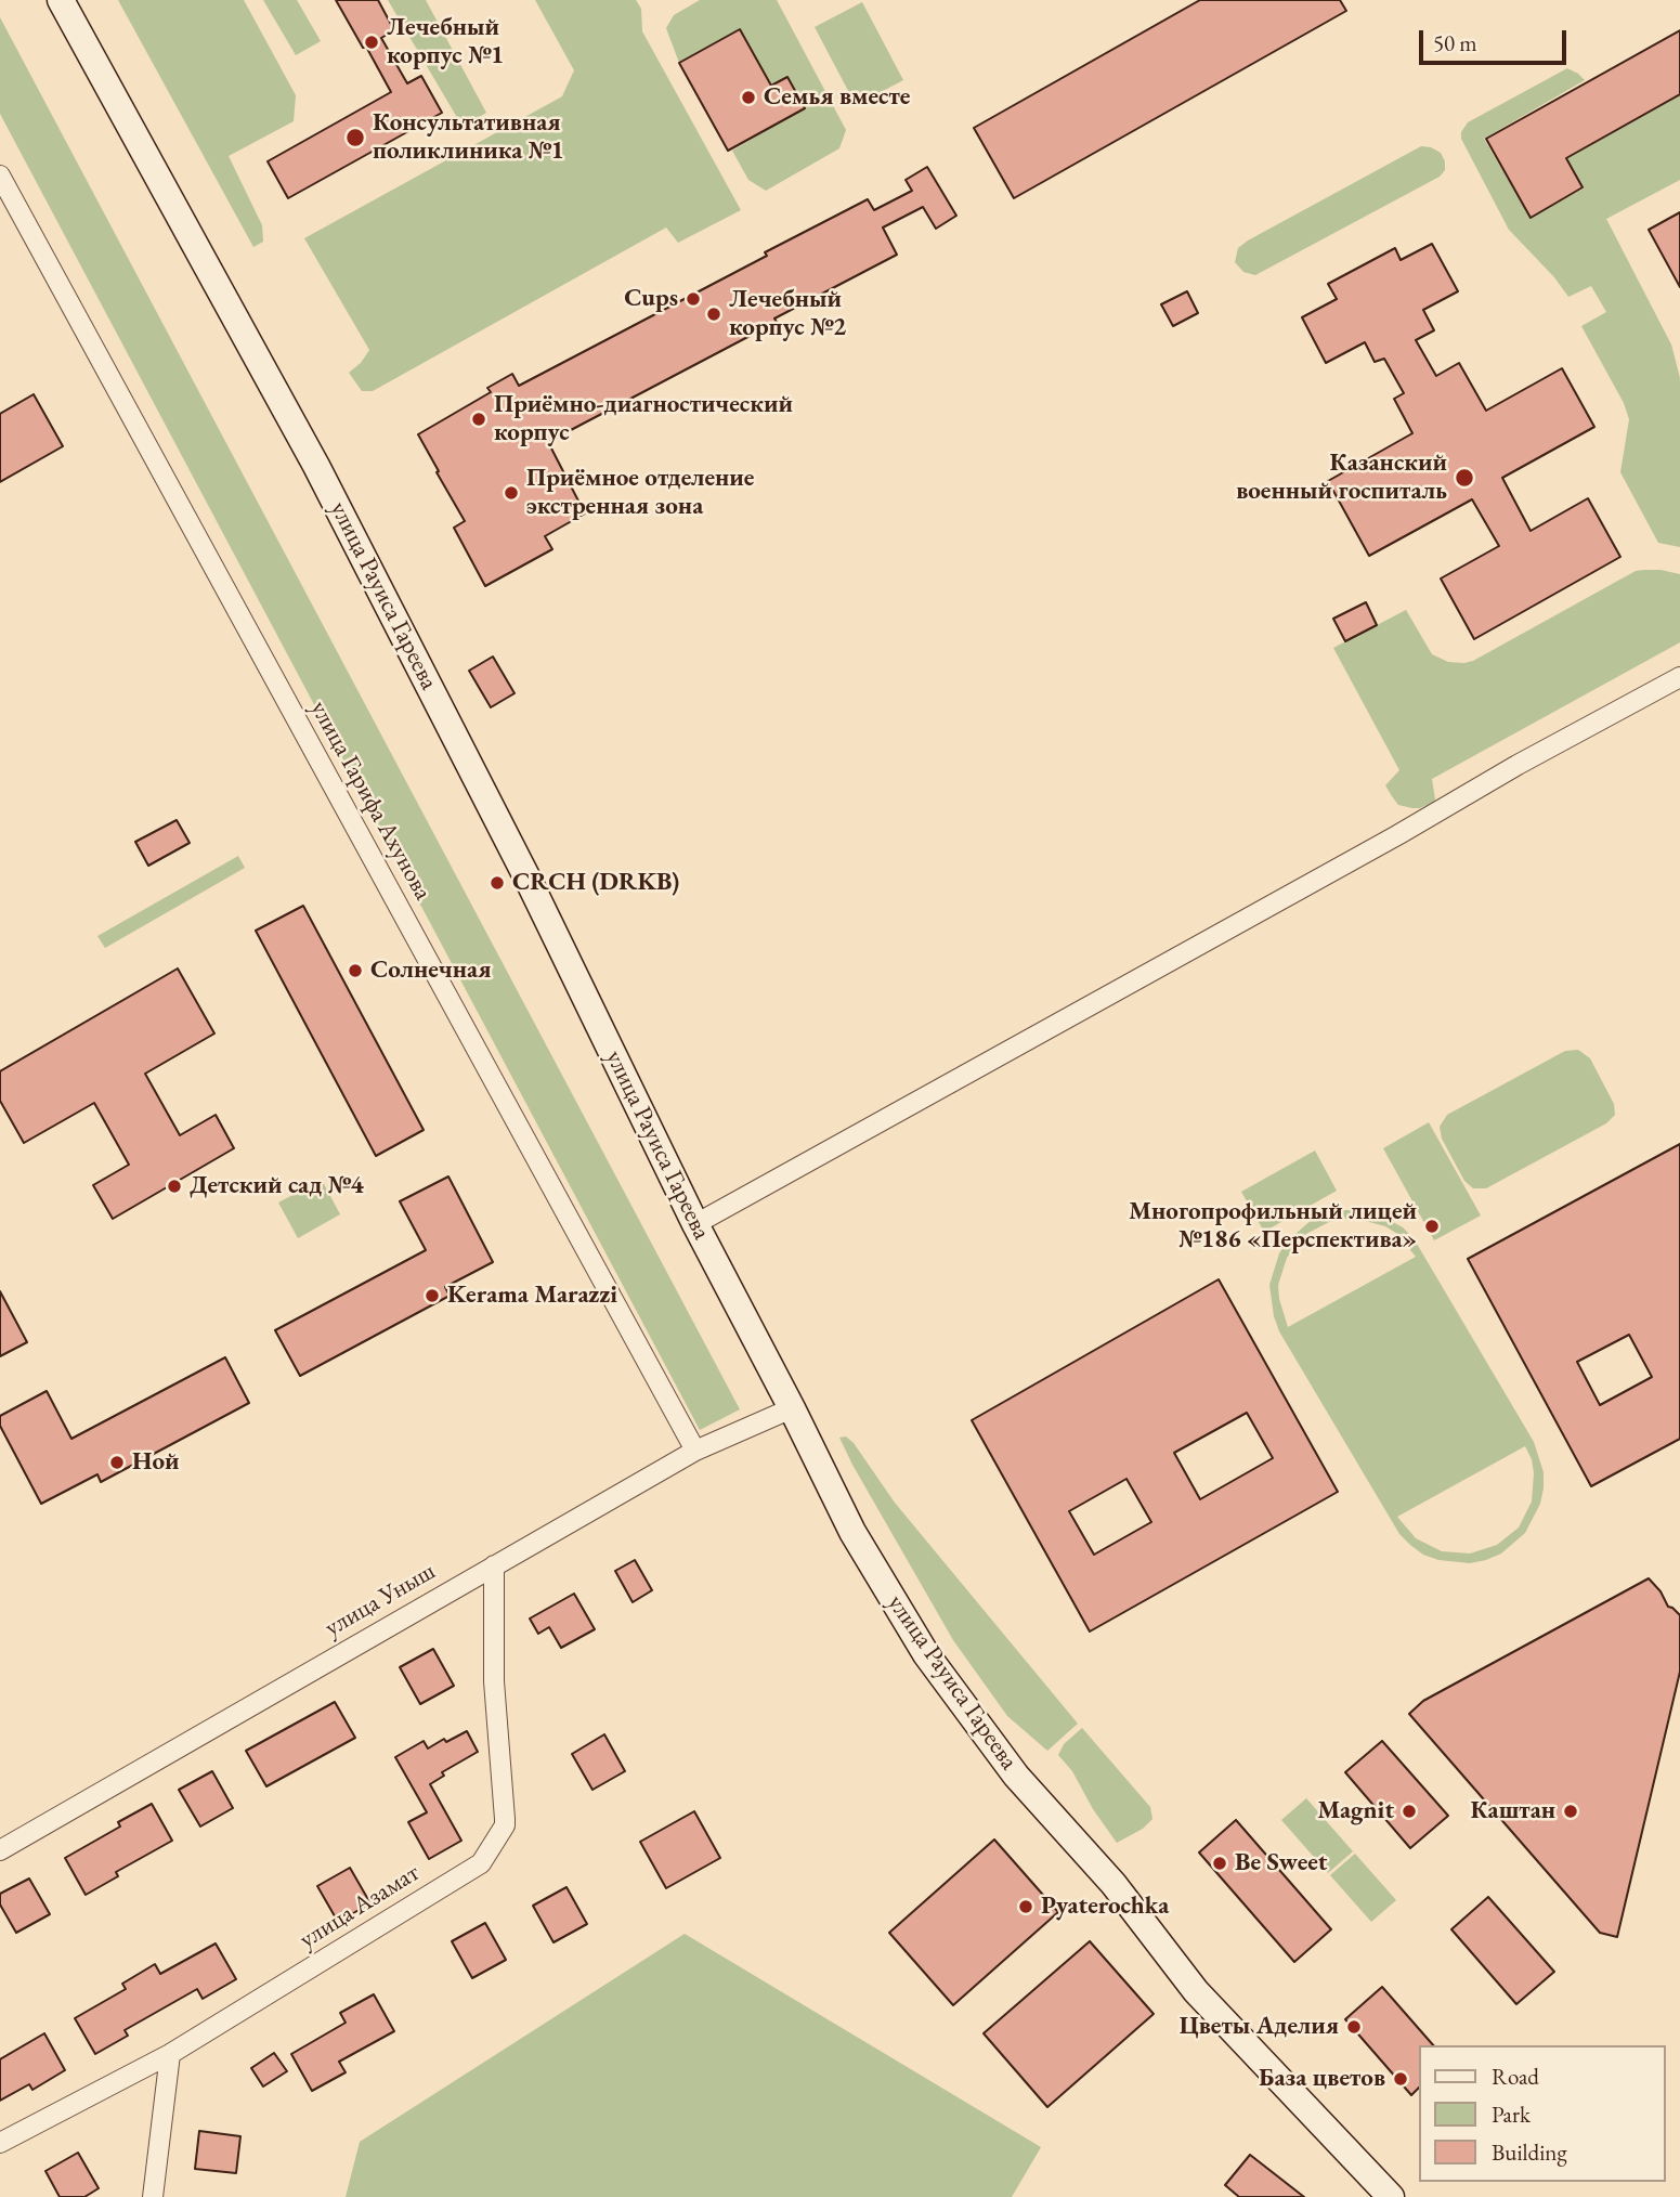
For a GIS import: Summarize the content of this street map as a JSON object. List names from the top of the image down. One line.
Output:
{"streets":{"street":["улица Рауиса Гареева","улица Гарифа Ахунова","улица Уныш","улица Азамат"]},"crossings":[["улица Рауиса Гареева","улица Уныш"],["улица Гарифа Ахунова","улица Уныш"],["улица Уныш","улица Азамат"]],"places":["Лечебный корпус №1","Семья вместе","Консультативная поликлиника №1","Cups","Лечебный корпус №2","Приёмно-диагностический корпус","Казанский военный госпиталь","Приёмное отделение экстренная зона","CRCH (DRKB)","Солнечная","Детский сад №4","Многопрофильный лицей №186 «Перспектива»","Kerama Marazzi","Ной","Magnit","Каштан","Be Sweet","Pyaterochka","Цветы Аделия","База цветов"],"legend":["Road","Park","Building"],"scale_bar":"50 m"}
